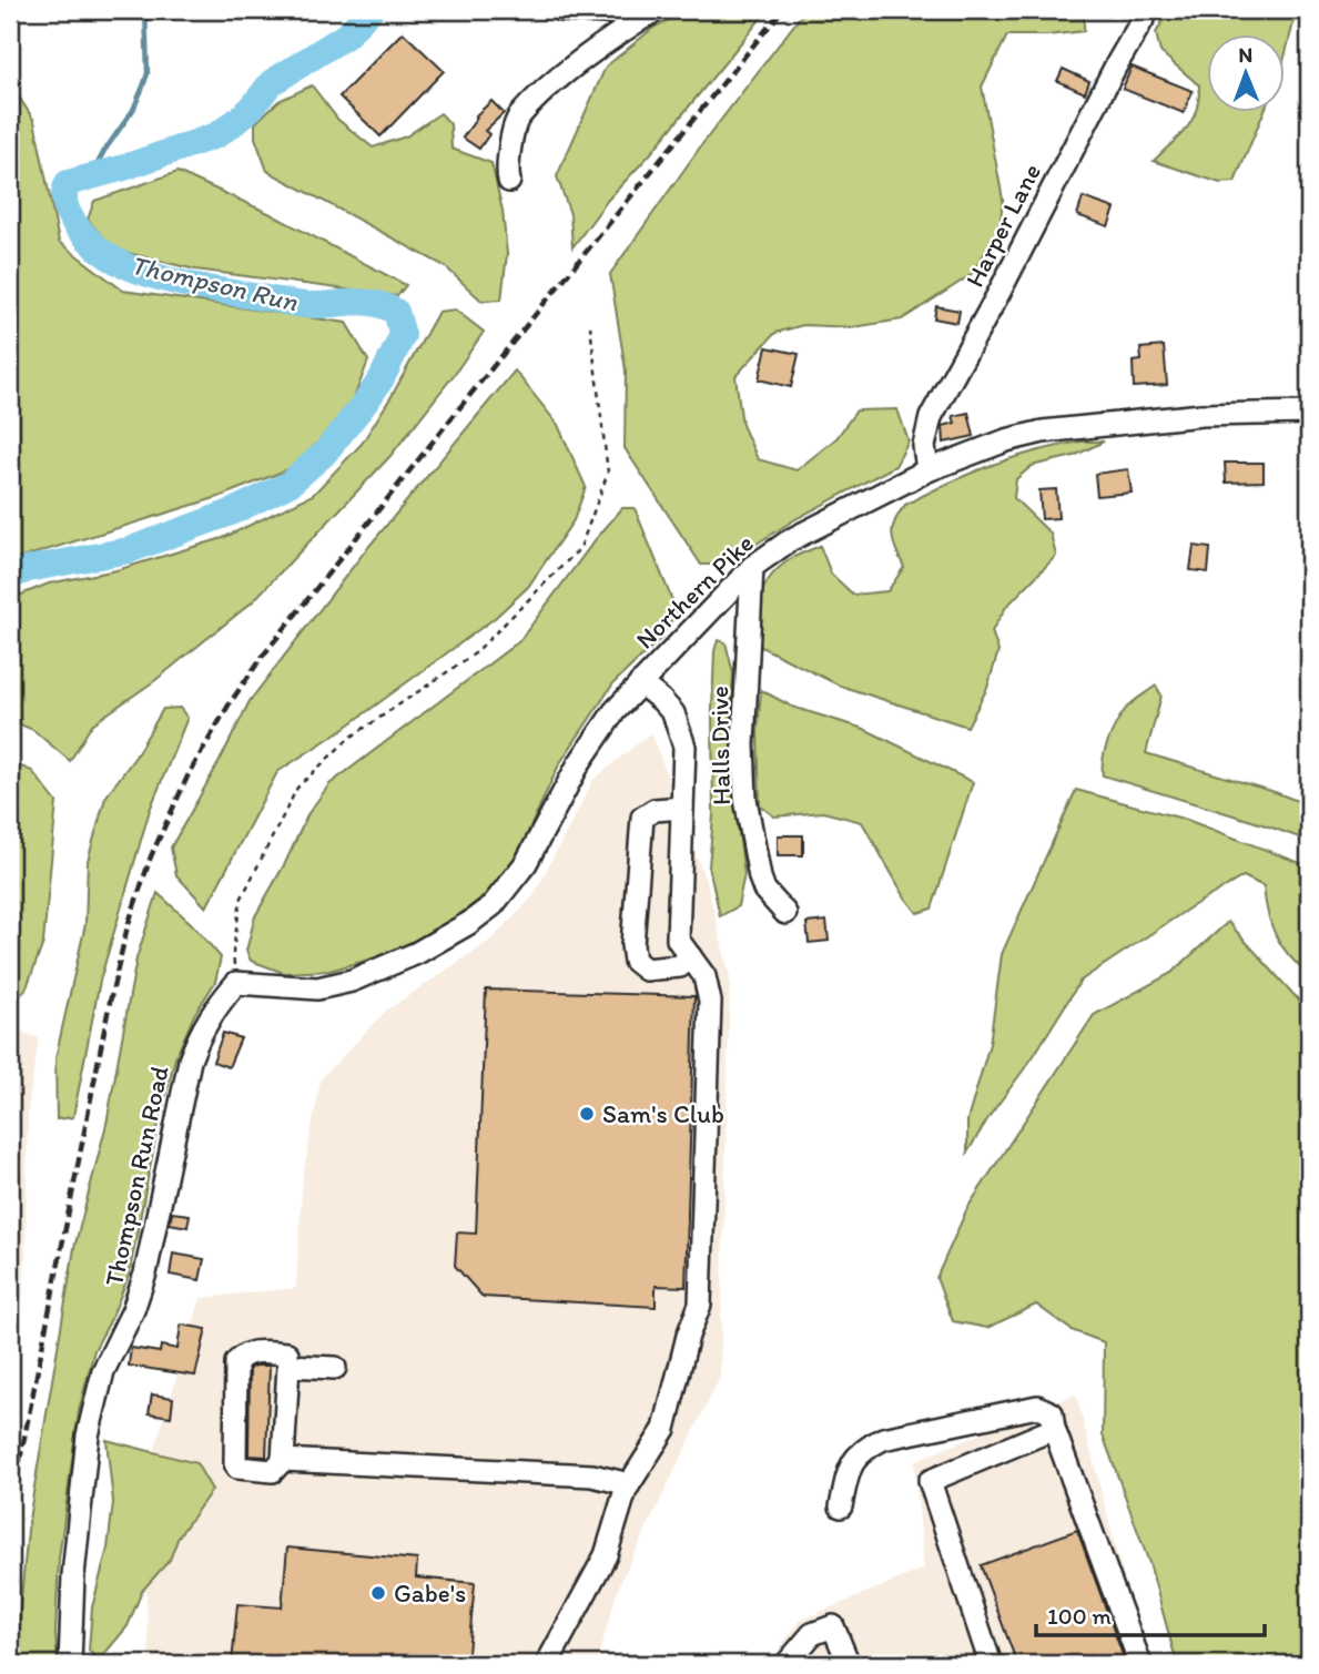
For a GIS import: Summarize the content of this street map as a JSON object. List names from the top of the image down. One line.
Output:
{"streets":{"street":["Harper Lane","Northern Pike","Halls Drive","Thompson Run Road"]},"crossings":[["Harper Lane","Northern Pike"],["Northern Pike","Halls Drive"],["Northern Pike","Thompson Run Road"]],"water":["Thompson Run"],"places":["Sam's Club","Gabe's"],"scale_bar":"100 m","north":"top"}
